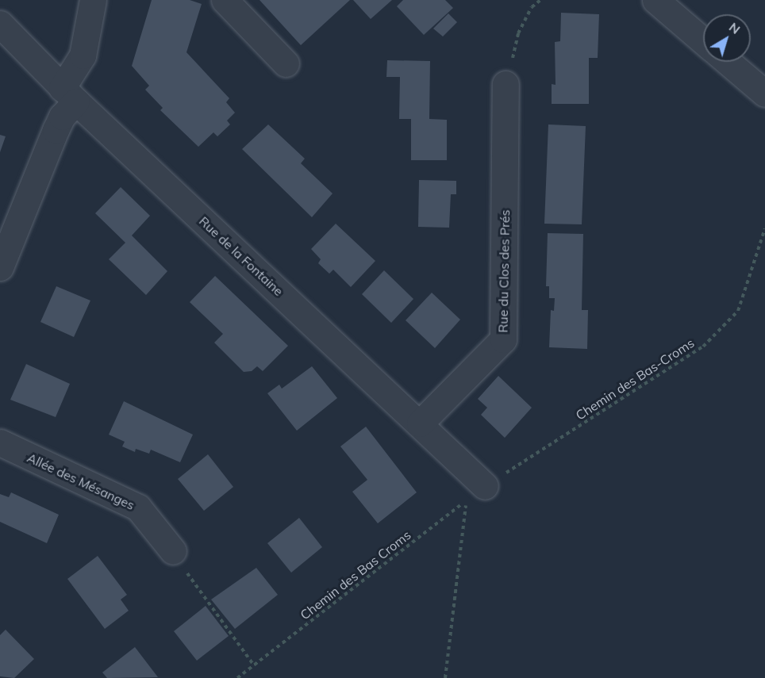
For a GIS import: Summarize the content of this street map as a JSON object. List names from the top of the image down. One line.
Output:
{"streets":{"street":["Rue de la Fontaine","Rue du Clos des Prés","Allée des Mésanges"],"path":["Chemin des Bas-Croms","Chemin des Bas Croms"]},"crossings":[["Rue de la Fontaine","Rue du Clos des Prés"],["Rue de la Fontaine","Chemin des Bas-Croms"],["Rue de la Fontaine","Chemin des Bas Croms"],["Chemin des Bas-Croms","Chemin des Bas Croms"]],"north":"top right"}
